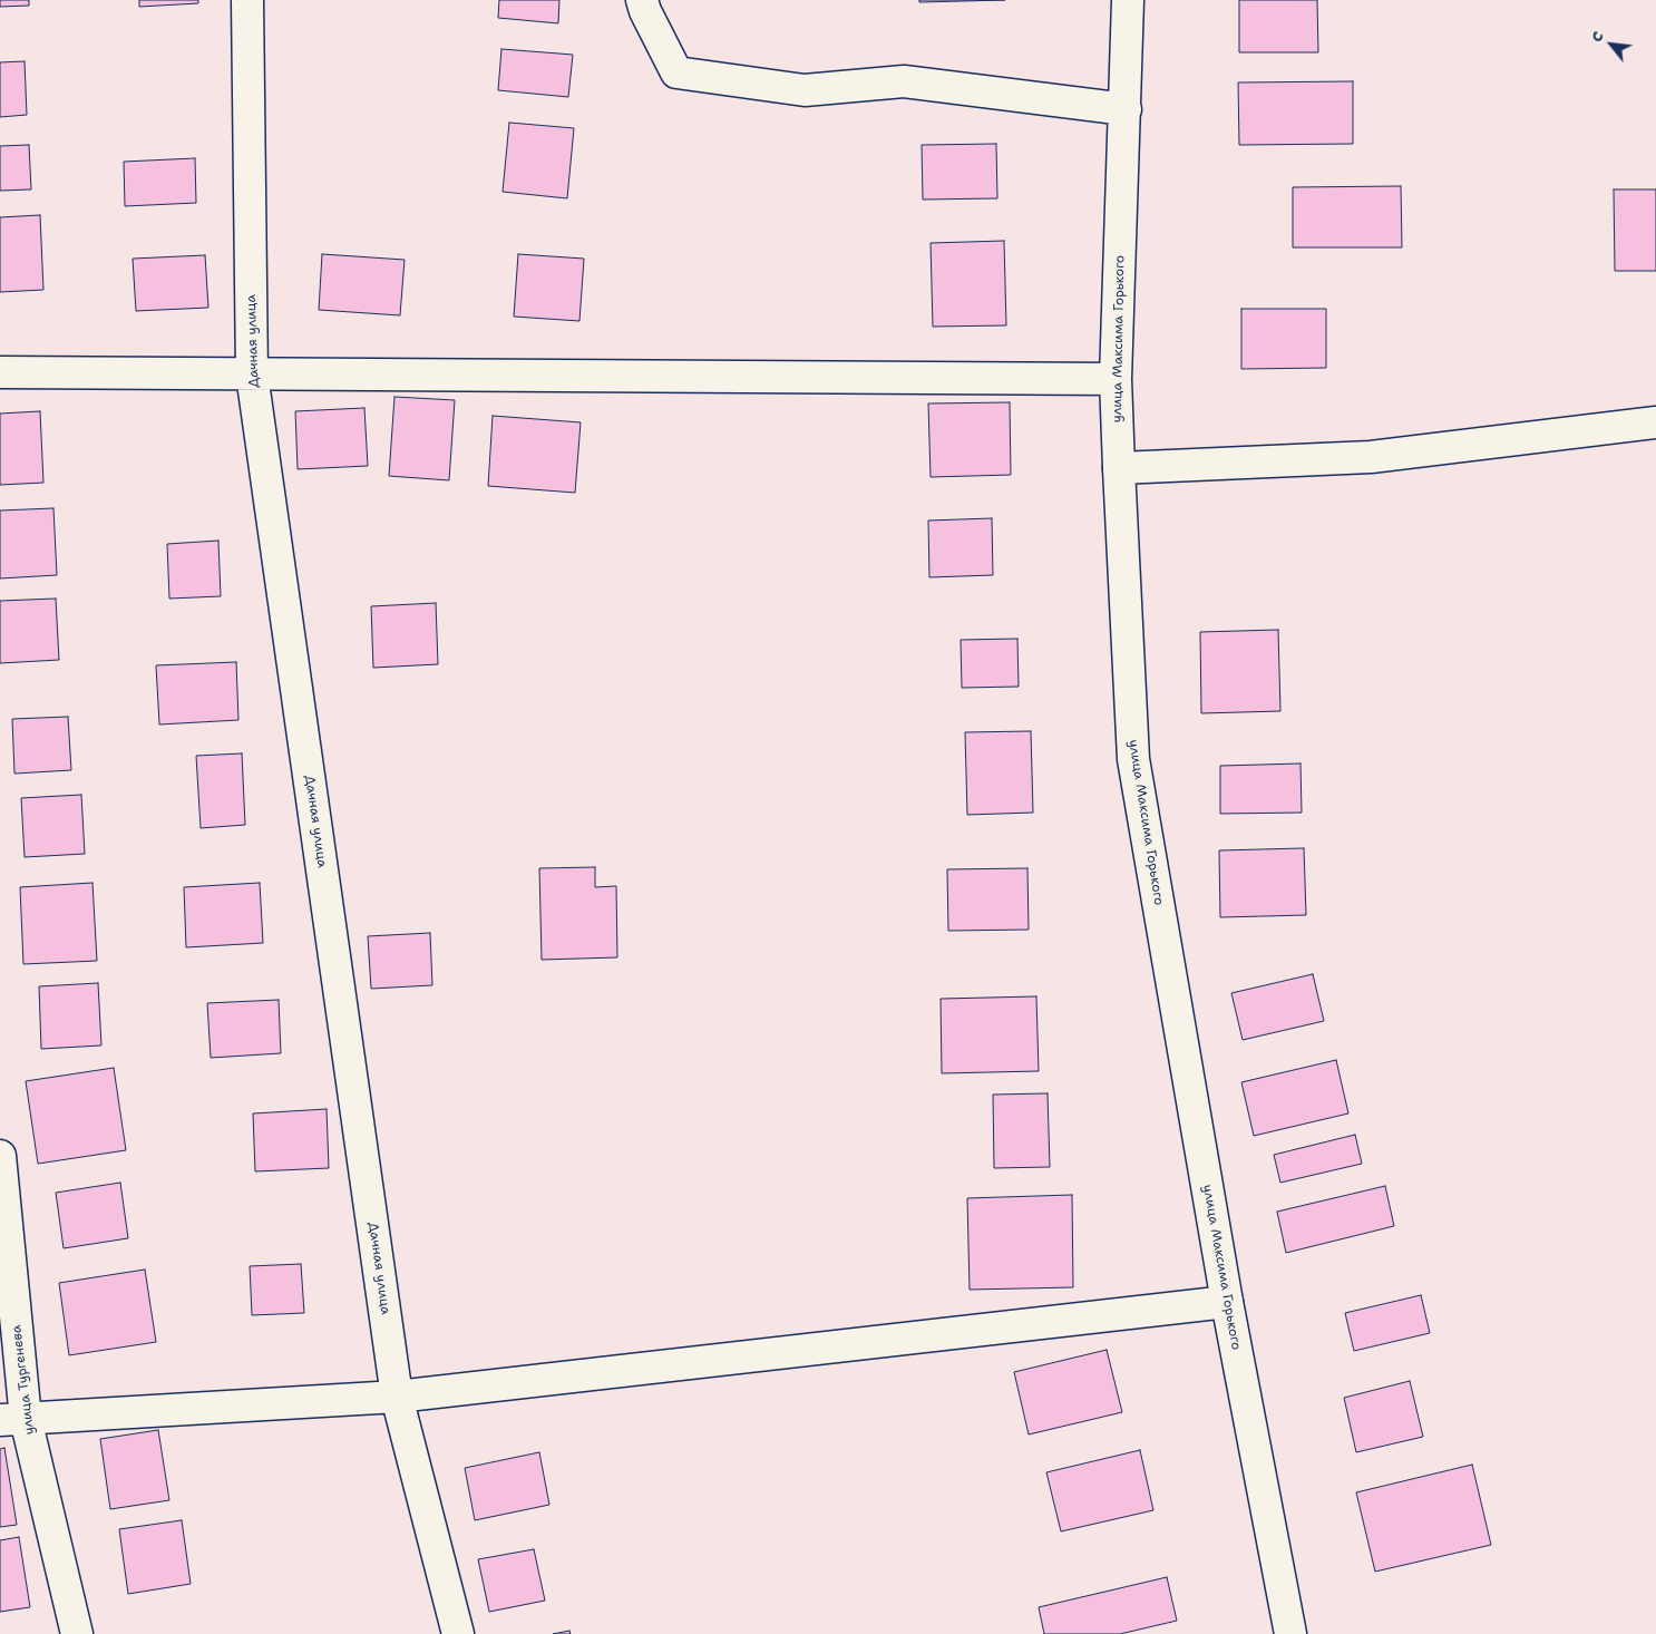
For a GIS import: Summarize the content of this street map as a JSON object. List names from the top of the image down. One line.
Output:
{"streets":{"street":["улица Максима Горького","Дачная улица","улица Тургенева"]},"north":"top left"}
